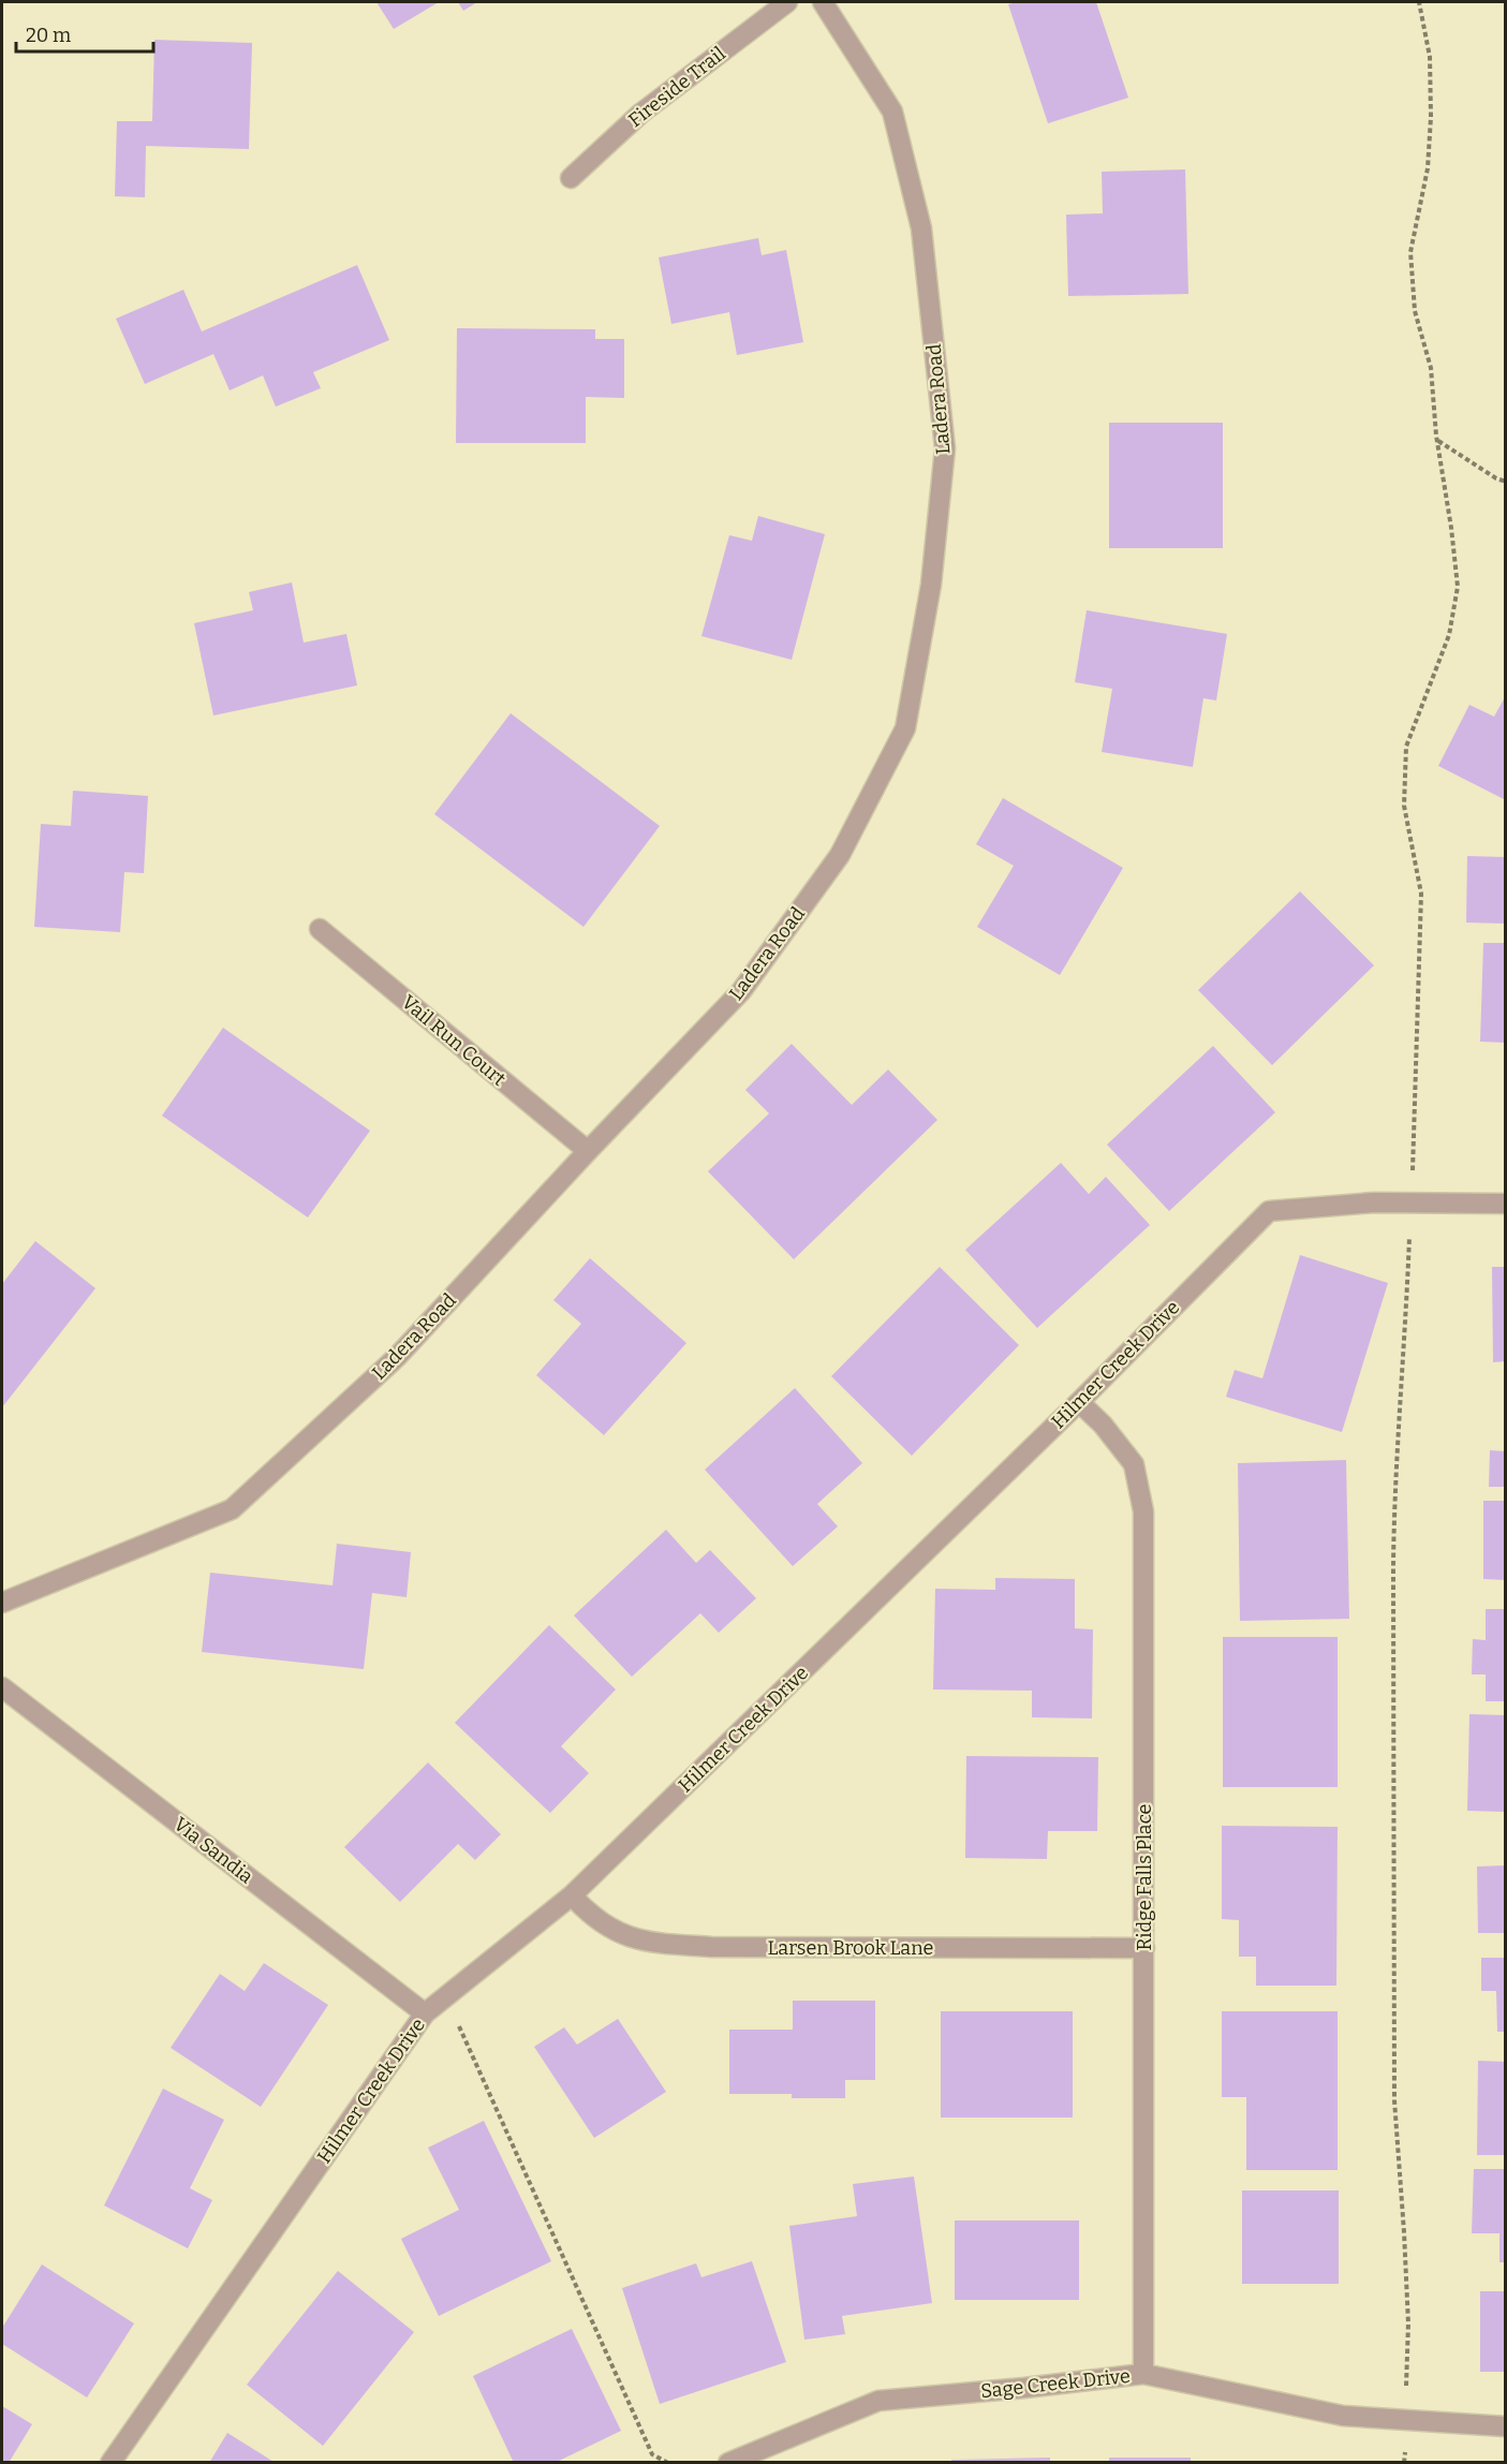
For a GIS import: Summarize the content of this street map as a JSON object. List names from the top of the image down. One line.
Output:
{"streets":{"street":["Fireside Trail","Ladera Road","Vail Run Court","Hilmer Creek Drive","Via Sandia","Ridge Falls Place","Larsen Brook Lane","Sage Creek Drive"]},"crossings":[["Ladera Road","Vail Run Court"],["Hilmer Creek Drive","Via Sandia"],["Hilmer Creek Drive","Ridge Falls Place"],["Hilmer Creek Drive","Larsen Brook Lane"],["Ridge Falls Place","Larsen Brook Lane"],["Ridge Falls Place","Sage Creek Drive"]],"scale_bar":"20 m"}
